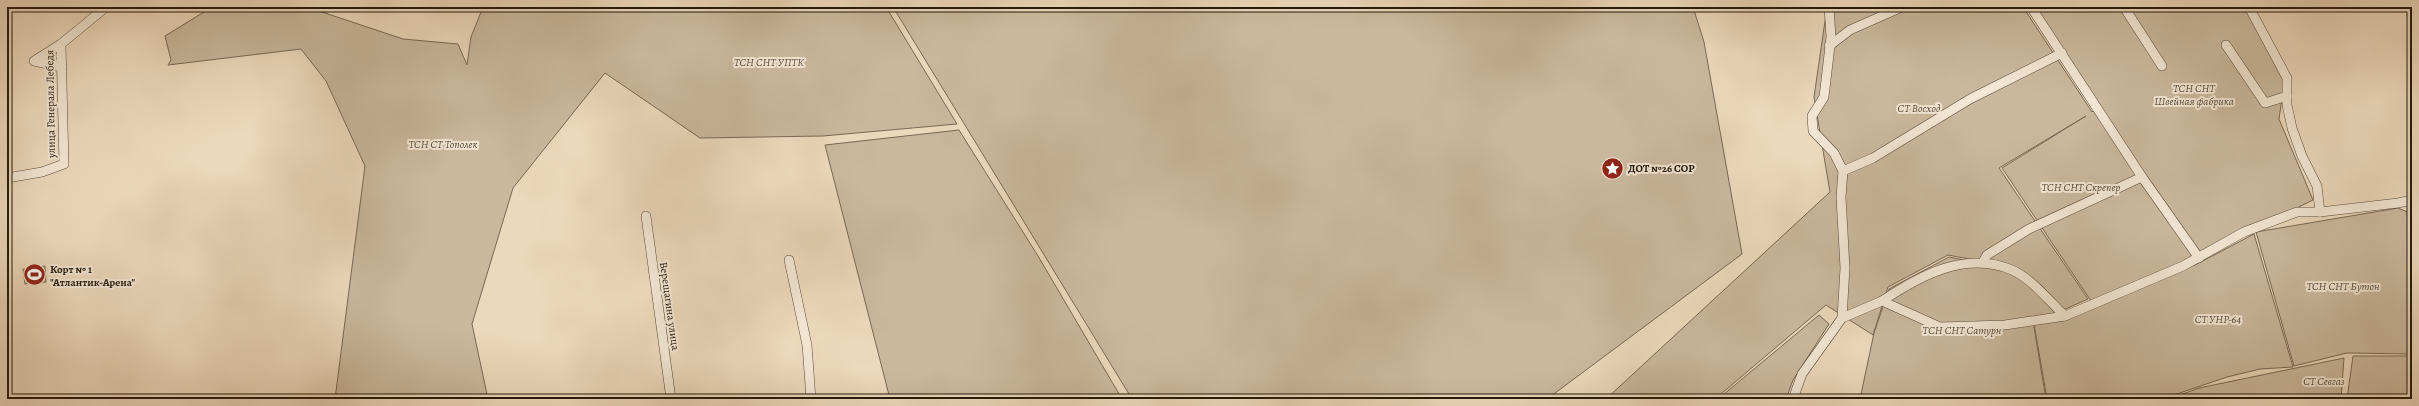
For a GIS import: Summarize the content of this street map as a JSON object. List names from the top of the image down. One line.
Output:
{"streets":{"street":["улица Генерала Лебедя","Верещагина улица"]},"parks":["ТСН СНТ УПТК","ТСН СНТ Швейная фабрика","СТ Восход","ТСН СТ Тополек","ТСН СНТ Скрепер","ТСН СНТ Бутон","СТ УНР-64","ТСН СНТ Сатурн","СТ Севгаз"],"places":{"place":["ДОТ №26 СОР"],"sports":["Корт № 1 \"Атлантик-Арена\""]}}
